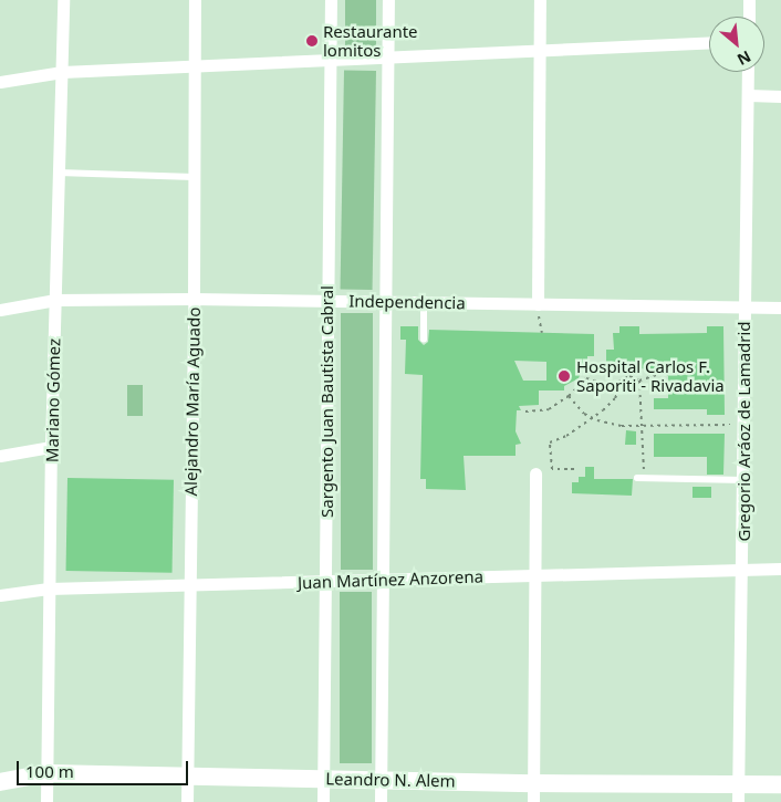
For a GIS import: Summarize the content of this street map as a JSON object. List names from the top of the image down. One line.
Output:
{"streets":{"street":["Independencia","Mariano Gómez","Alejandro María Aguado","Sargento Juan Bautista Cabral","Gregorio Aráoz de Lamadrid","Juan Martínez Anzorena","Leandro N. Alem"]},"crossings":[["Independencia","Mariano Gómez"],["Independencia","Alejandro María Aguado"],["Independencia","Sargento Juan Bautista Cabral"],["Independencia","Gregorio Aráoz de Lamadrid"],["Mariano Gómez","Juan Martínez Anzorena"],["Mariano Gómez","Leandro N. Alem"],["Alejandro María Aguado","Juan Martínez Anzorena"],["Alejandro María Aguado","Leandro N. Alem"],["Sargento Juan Bautista Cabral","Juan Martínez Anzorena"],["Sargento Juan Bautista Cabral","Leandro N. Alem"],["Gregorio Aráoz de Lamadrid","Juan Martínez Anzorena"],["Gregorio Aráoz de Lamadrid","Leandro N. Alem"]],"places":["Restaurante lomitos","Hospital Carlos F. Saporiti - Rivadavia"],"scale_bar":"100 m","north":"bottom right"}
